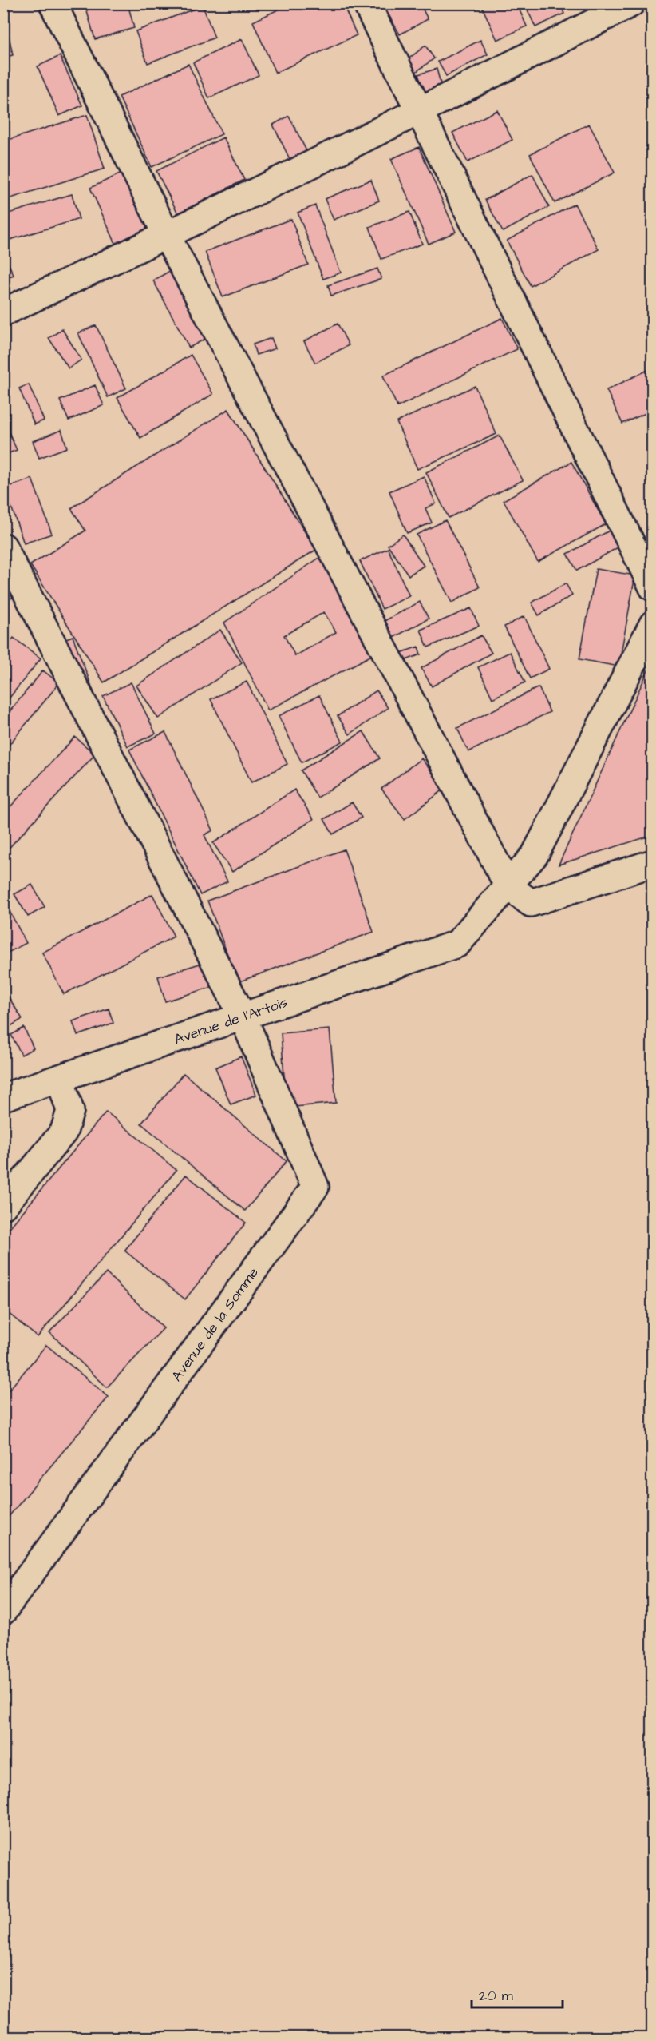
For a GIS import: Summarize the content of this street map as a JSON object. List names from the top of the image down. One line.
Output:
{"streets":{"street":["Avenue de l'Artois","Avenue de la Somme"]},"crossings":[["Avenue de l'Artois","Avenue de la Somme"]],"scale_bar":"20 m"}
